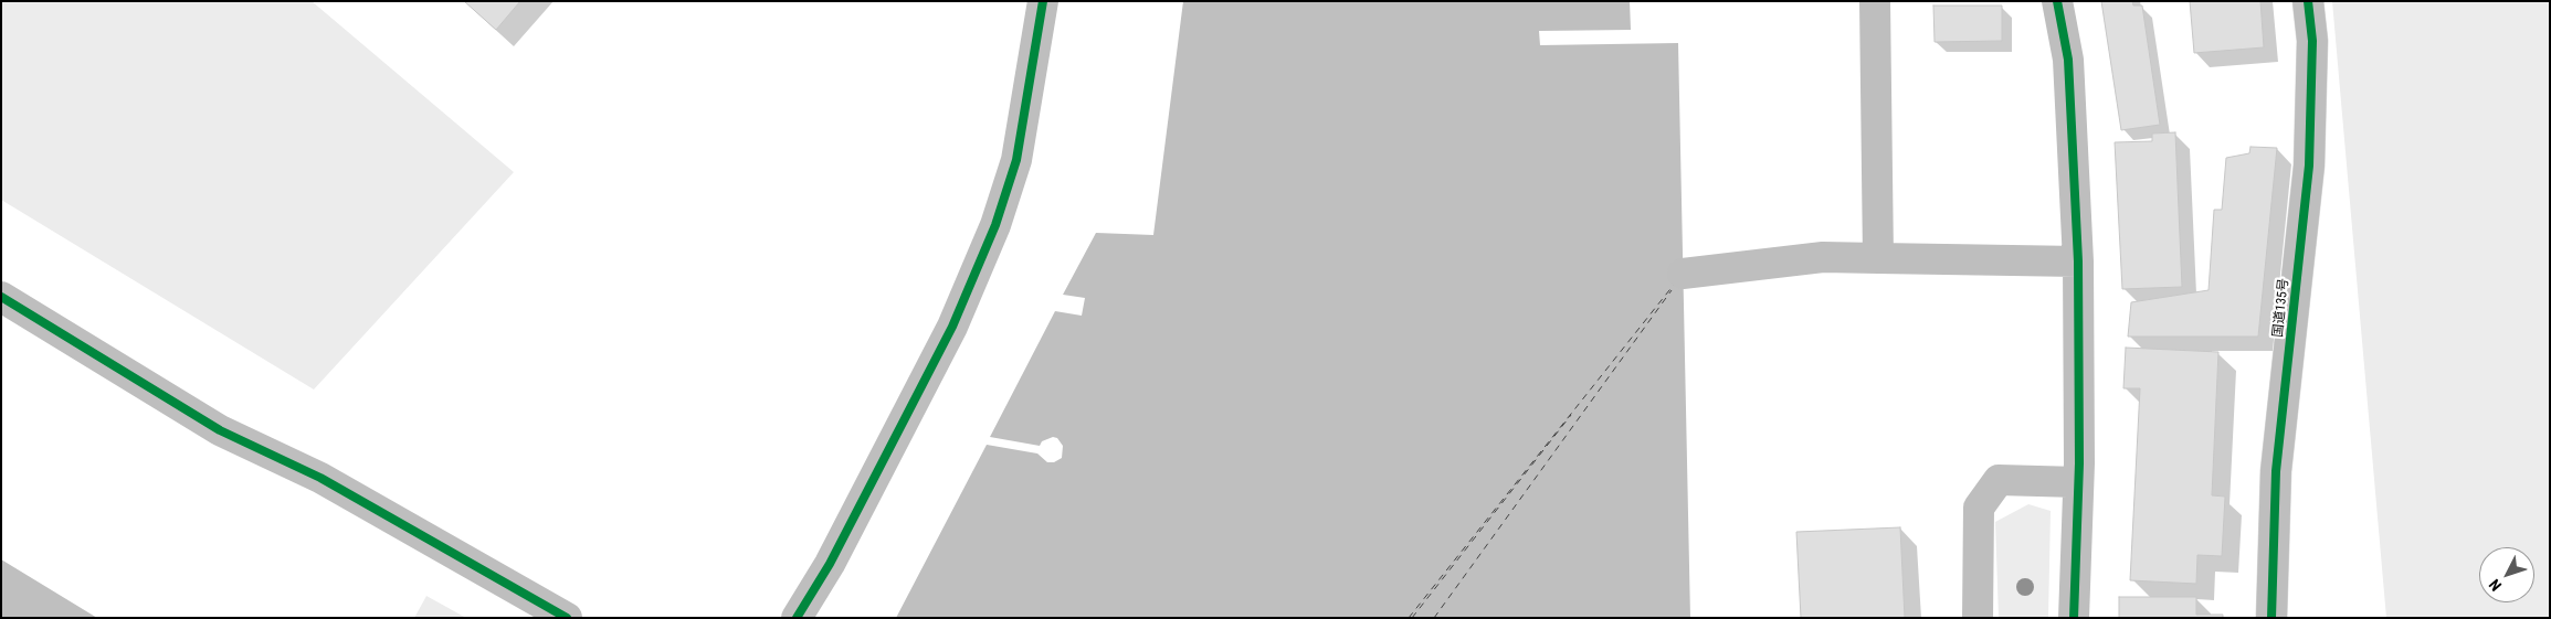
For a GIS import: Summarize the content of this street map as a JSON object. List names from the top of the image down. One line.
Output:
{"streets":{"main road":["国道135号"]},"north":"bottom left"}
